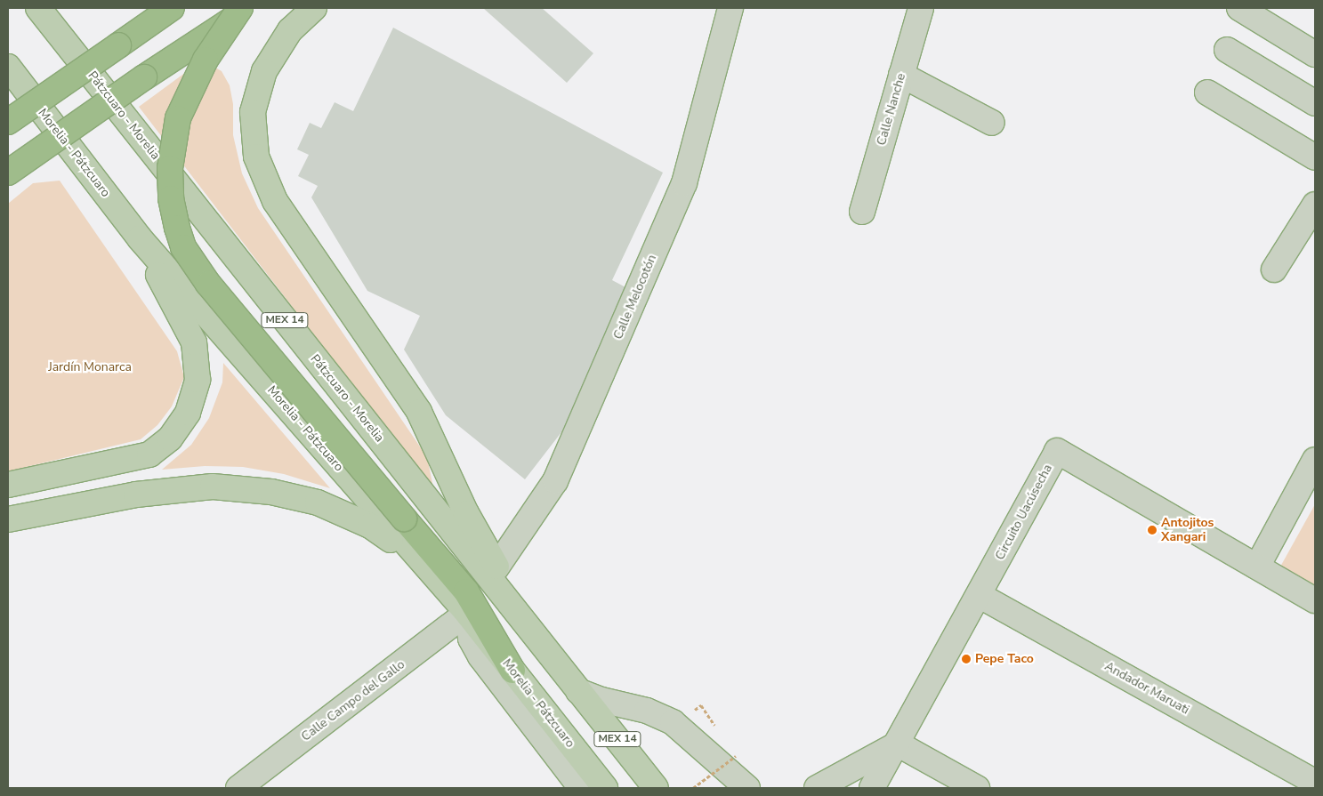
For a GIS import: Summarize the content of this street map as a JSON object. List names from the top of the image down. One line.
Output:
{"streets":{"main road":["Pátzcuaro - Morelia","Morelia - Pátzcuaro","MEX 14"],"street":["Calle Nanche","Calle Melocotón","Circuito Uacúsecha","Andador Maruati","Calle Campo del Gallo"]},"crossings":[["Morelia - Pátzcuaro","Calle Campo del Gallo"],["Circuito Uacúsecha","Andador Maruati"]],"parks":["Jardín Monarca"],"places":["Antojitos Xangari","Pepe Taco"]}
